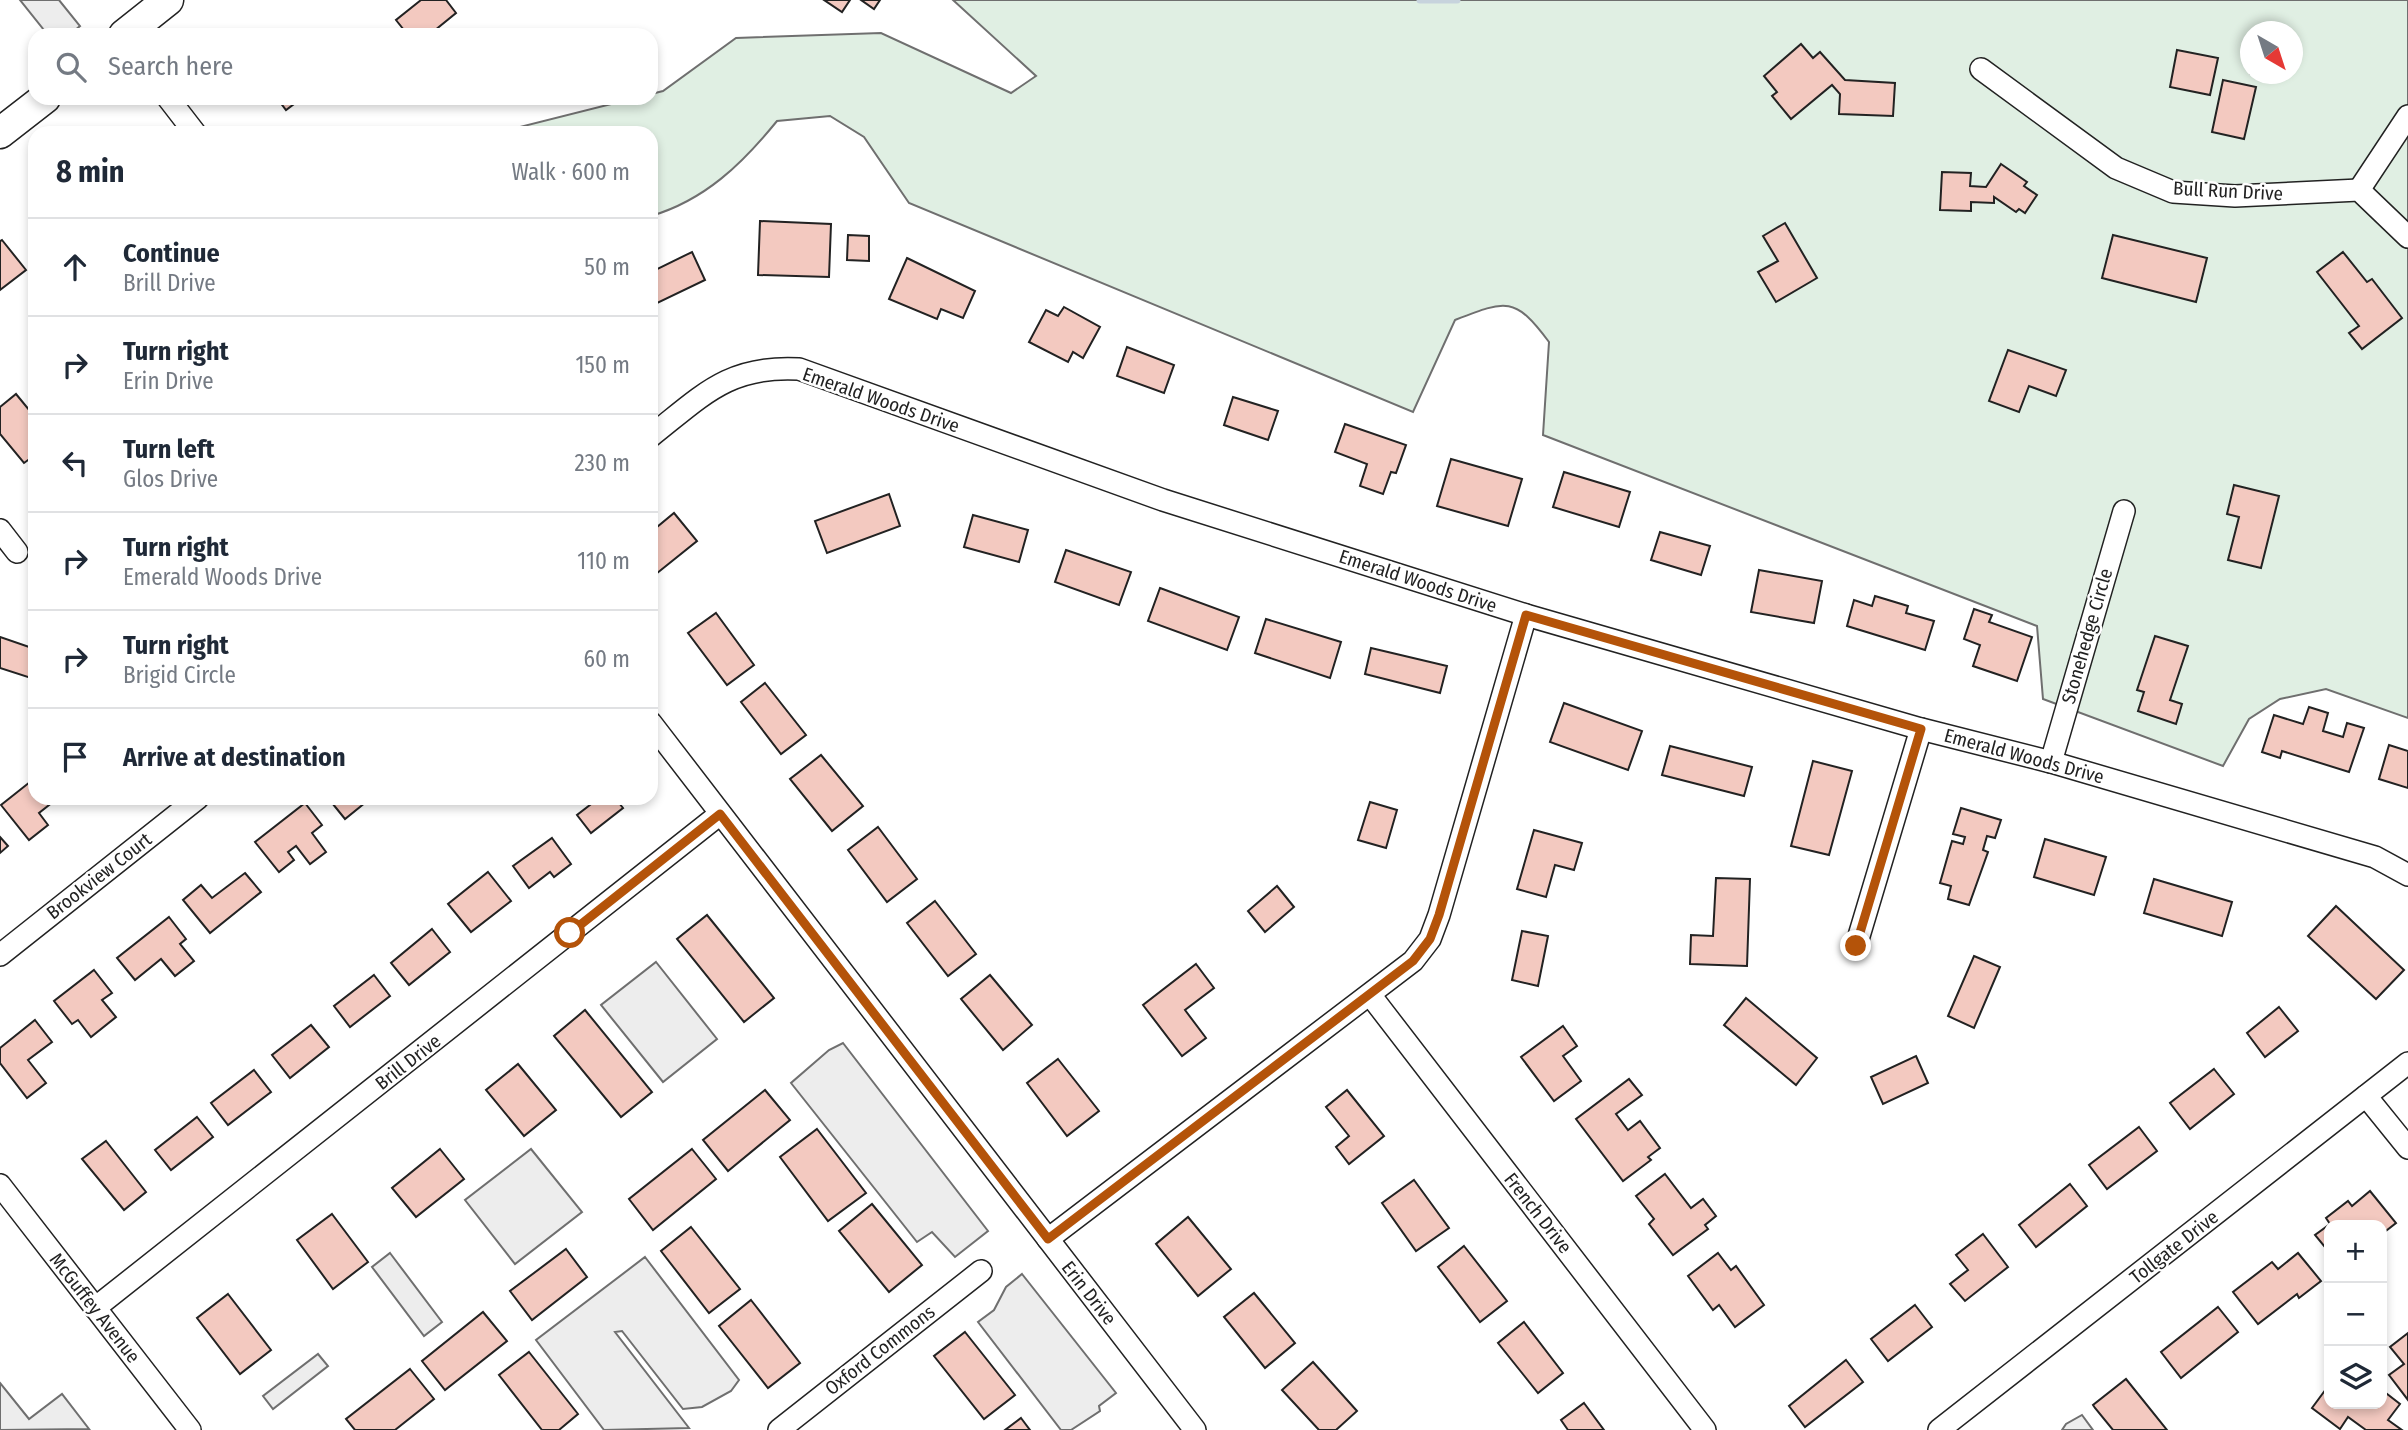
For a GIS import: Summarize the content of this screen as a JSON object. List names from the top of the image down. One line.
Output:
{"streets":{"street":["Bull Run Drive","Emerald Woods Drive","Stonehedge Circle","Brookview Court","Brill Drive","French Drive","Tollgate Drive","Erin Drive","McGuffey Avenue","Oxford Commons"]},"crossings":[["Emerald Woods Drive","Stonehedge Circle"],["Brill Drive","Erin Drive"],["Brill Drive","McGuffey Avenue"]],"north":"bottom right","page":{"search":"Search here","heading":["8 min","Walk · 600 m"],"list":[["Continue","Brill Drive","50 m"],["Turn right","Erin Drive","150 m"],["Turn left","Glos Drive","230 m"],["Turn right","Emerald Woods Drive","110 m"],["Turn right","Brigid Circle","60 m"],"Arrive at destination"],"map_buttons":["+","−"]}}
